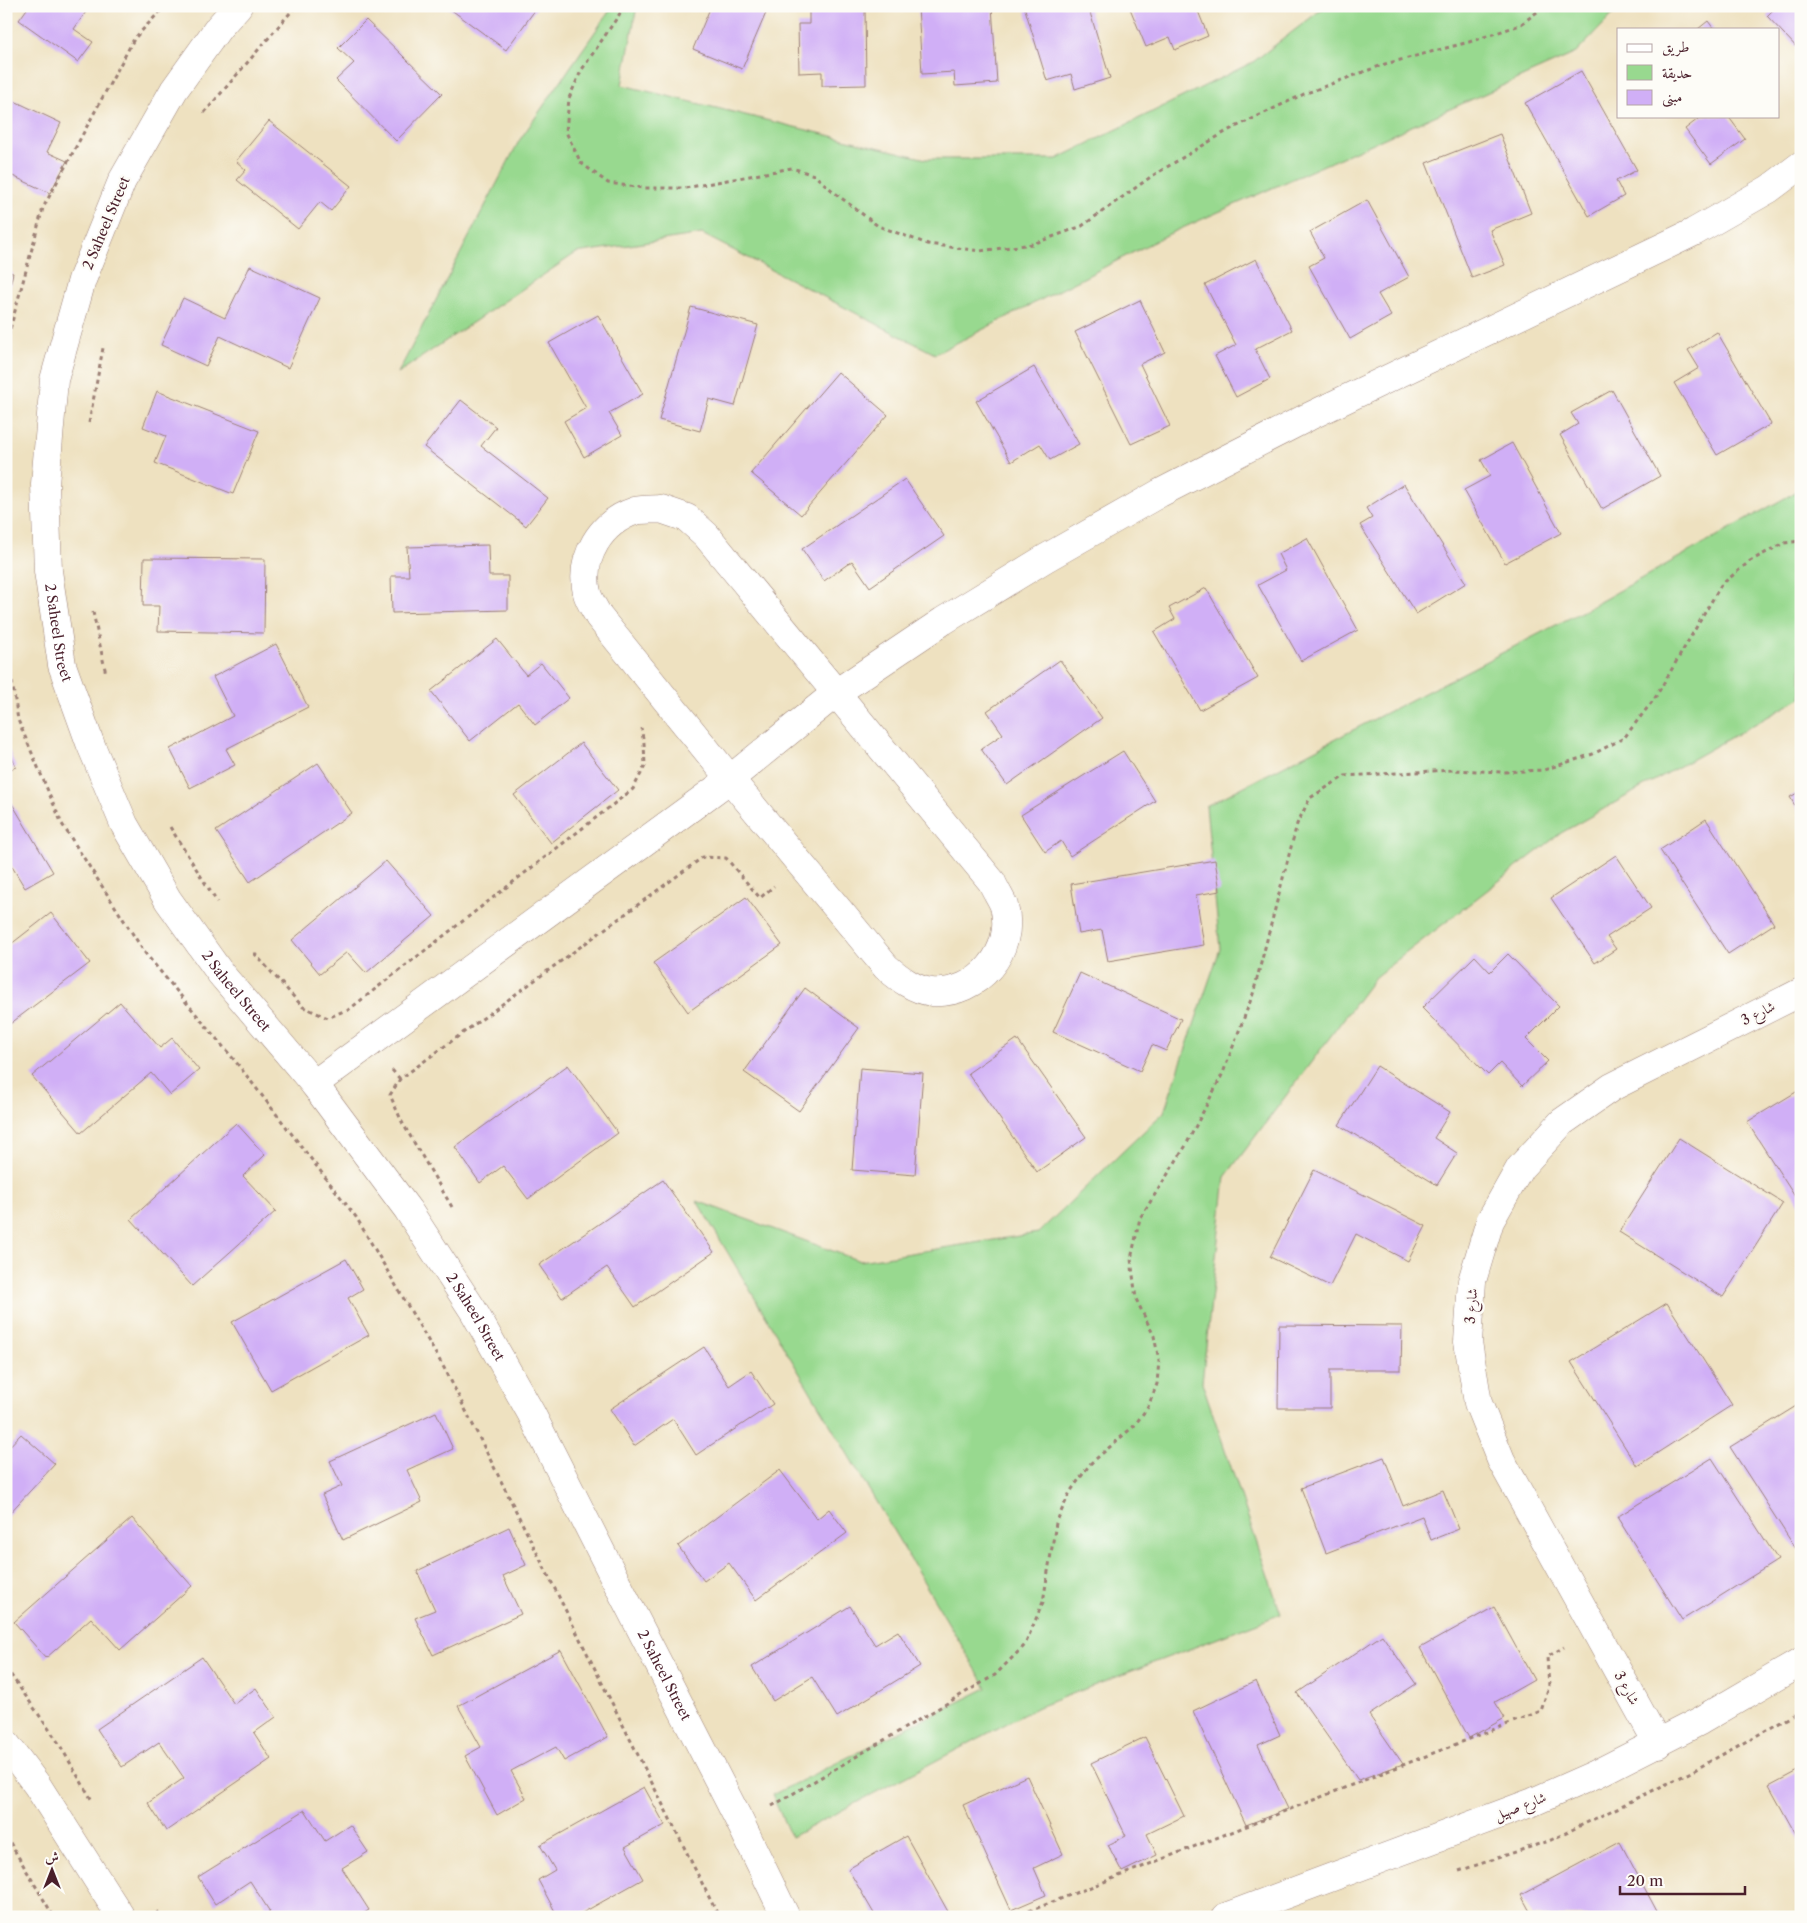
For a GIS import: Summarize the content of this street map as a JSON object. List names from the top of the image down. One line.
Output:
{"streets":{"street":["2 Saheel Street","3 شارع","شارع صهيل"]},"crossings":[["3 شارع","شارع صهيل"]],"legend":["طريق","حديقة","مبنى"],"scale_bar":"20 m","north":"top"}
